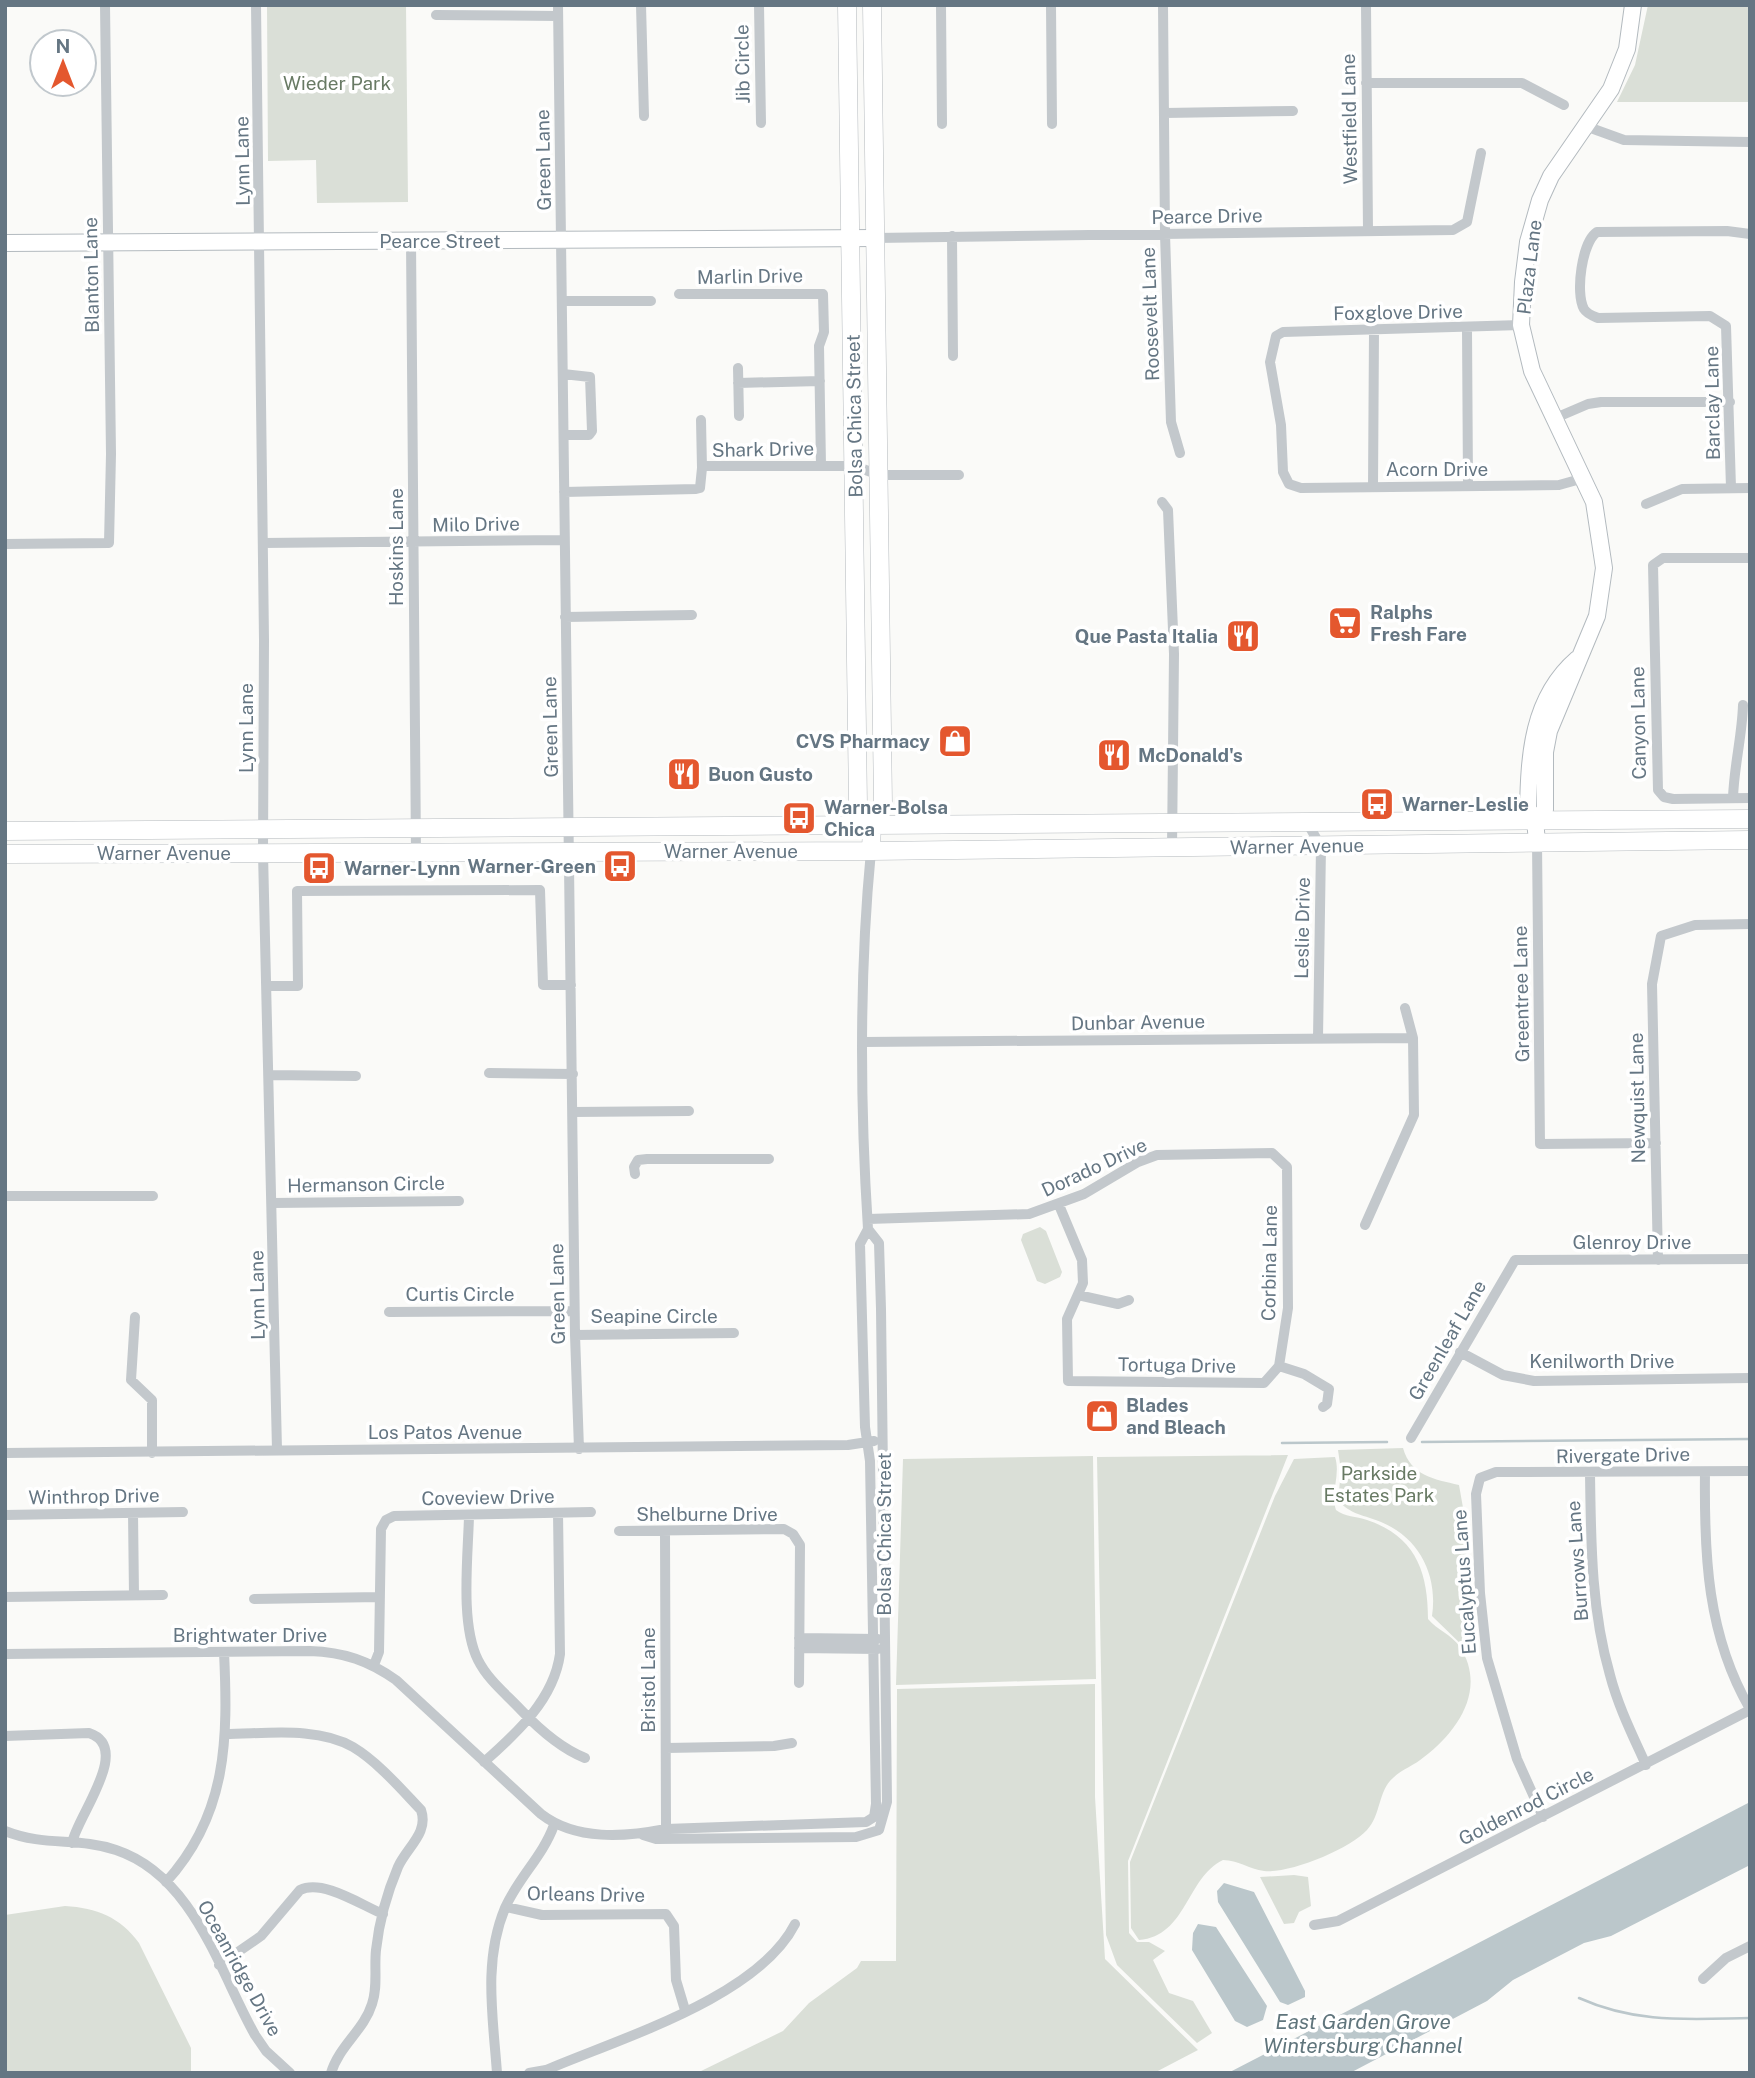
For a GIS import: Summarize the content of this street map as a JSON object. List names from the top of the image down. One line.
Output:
{"streets":{"main road":["Bolsa Chica Street","Warner Avenue"],"street":["Jib Circle","Westfield Lane","Green Lane","Lynn Lane","Pearce Drive","Pearce Street","Plaza Lane","Blanton Lane","Marlin Drive","Foxglove Drive","Roosevelt Lane","Barclay Lane","Shark Drive","Acorn Drive","Milo Drive","Hoskins Lane","Canyon Lane","Leslie Drive","Greentree Lane","Dunbar Avenue","Newquist Lane","Dorado Drive","Hermanson Circle","Glenroy Drive","Corbina Lane","Curtis Circle","Seapine Circle","Greenleaf Lane","Kenilworth Drive","Tortuga Drive","Los Patos Avenue","Rivergate Drive","Winthrop Drive","Coveview Drive","Shelburne Drive","Burrows Lane","Eucalyptus Lane","Brightwater Drive","Bristol Lane","Goldenrod Circle","Orleans Drive","Oceanridge Drive"]},"crossings":[["Westfield Lane","Pearce Drive"],["Green Lane","Pearce Street"],["Green Lane","Shark Drive"],["Green Lane","Milo Drive"],["Green Lane","Warner Avenue"],["Green Lane","Curtis Circle"],["Green Lane","Seapine Circle"],["Green Lane","Los Patos Avenue"],["Lynn Lane","Pearce Street"],["Lynn Lane","Milo Drive"],["Lynn Lane","Warner Avenue"],["Lynn Lane","Hermanson Circle"],["Lynn Lane","Los Patos Avenue"],["Pearce Drive","Pearce Street"],["Pearce Drive","Roosevelt Lane"],["Pearce Drive","Bolsa Chica Street"],["Pearce Street","Blanton Lane"],["Pearce Street","Bolsa Chica Street"],["Pearce Street","Hoskins Lane"],["Plaza Lane","Foxglove Drive"],["Plaza Lane","Acorn Drive"],["Plaza Lane","Warner Avenue"],["Plaza Lane","Greentree Lane"],["Foxglove Drive","Acorn Drive"],["Bolsa Chica Street","Shark Drive"],["Bolsa Chica Street","Warner Avenue"],["Bolsa Chica Street","Dunbar Avenue"],["Bolsa Chica Street","Dorado Drive"],["Bolsa Chica Street","Los Patos Avenue"],["Bolsa Chica Street","Brightwater Drive"],["Milo Drive","Hoskins Lane"],["Hoskins Lane","Warner Avenue"],["Warner Avenue","Leslie Drive"],["Warner Avenue","Greentree Lane"],["Leslie Drive","Dunbar Avenue"],["Greentree Lane","Newquist Lane"],["Newquist Lane","Glenroy Drive"],["Dorado Drive","Corbina Lane"],["Glenroy Drive","Greenleaf Lane"],["Corbina Lane","Tortuga Drive"],["Greenleaf Lane","Kenilworth Drive"],["Rivergate Drive","Burrows Lane"],["Rivergate Drive","Eucalyptus Lane"],["Shelburne Drive","Bristol Lane"],["Burrows Lane","Goldenrod Circle"],["Eucalyptus Lane","Goldenrod Circle"],["Brightwater Drive","Bristol Lane"]],"water":["East Garden Grove Wintersburg Channel"],"parks":["Wieder Park","Parkside Estates Park"],"places":{"supermarket":["Ralphs Fresh Fare"],"restaurant":["Que Pasta Italia","McDonald's","Buon Gusto"],"shop":["CVS Pharmacy","Blades and Bleach"],"bus stop":["Warner-Leslie","Warner-Bolsa Chica","Warner-Green","Warner-Lynn"]},"north":"top"}
